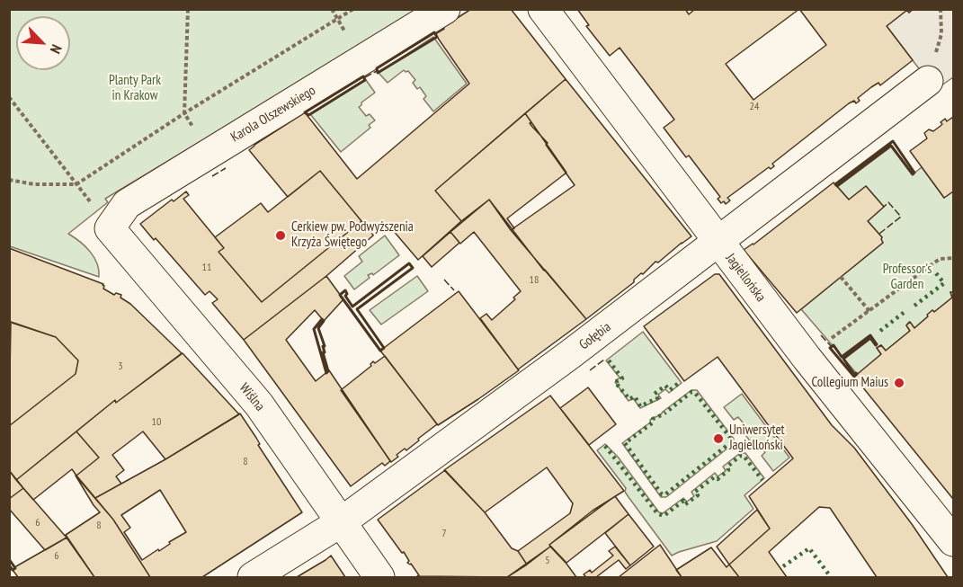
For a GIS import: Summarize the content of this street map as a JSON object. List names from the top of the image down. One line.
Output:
{"streets":{"street":["Karola Olszewskiego","Jagiellońska","Gołębia","Wiślna"]},"crossings":[["Karola Olszewskiego","Wiślna"],["Jagiellońska","Gołębia"],["Gołębia","Wiślna"]],"parks":["Planty Park in Krakow","Professor's Garden"],"places":["Cerkiew pw. Podwyższenia Krzyża Świętego","Collegium Maius","Uniwersytet Jagielloński"],"house_numbers":["24","11","18","3","10","8","6","8","7","6","5"],"north":"bottom right"}
